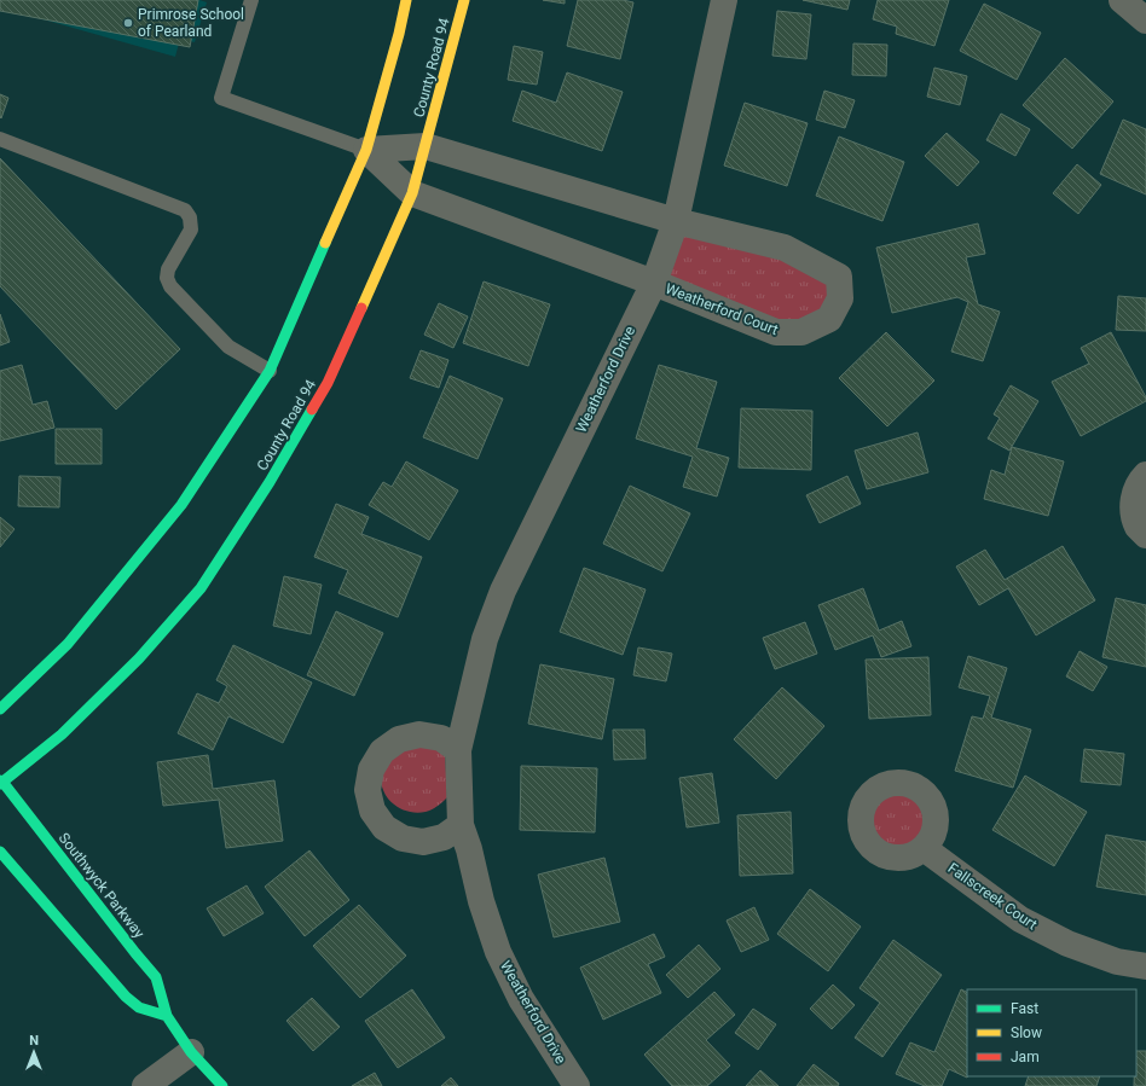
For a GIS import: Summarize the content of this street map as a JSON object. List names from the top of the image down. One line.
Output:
{"streets":{"street":["County Road 94","Weatherford Court","Weatherford Drive","Southwyck Parkway","Fallscreek Court"]},"crossings":[["County Road 94","Weatherford Court"],["County Road 94","Southwyck Parkway"],["Weatherford Court","Weatherford Drive"]],"places":["Primrose School of Pearland"],"legend":["Fast","Slow","Jam"],"north":"top"}
